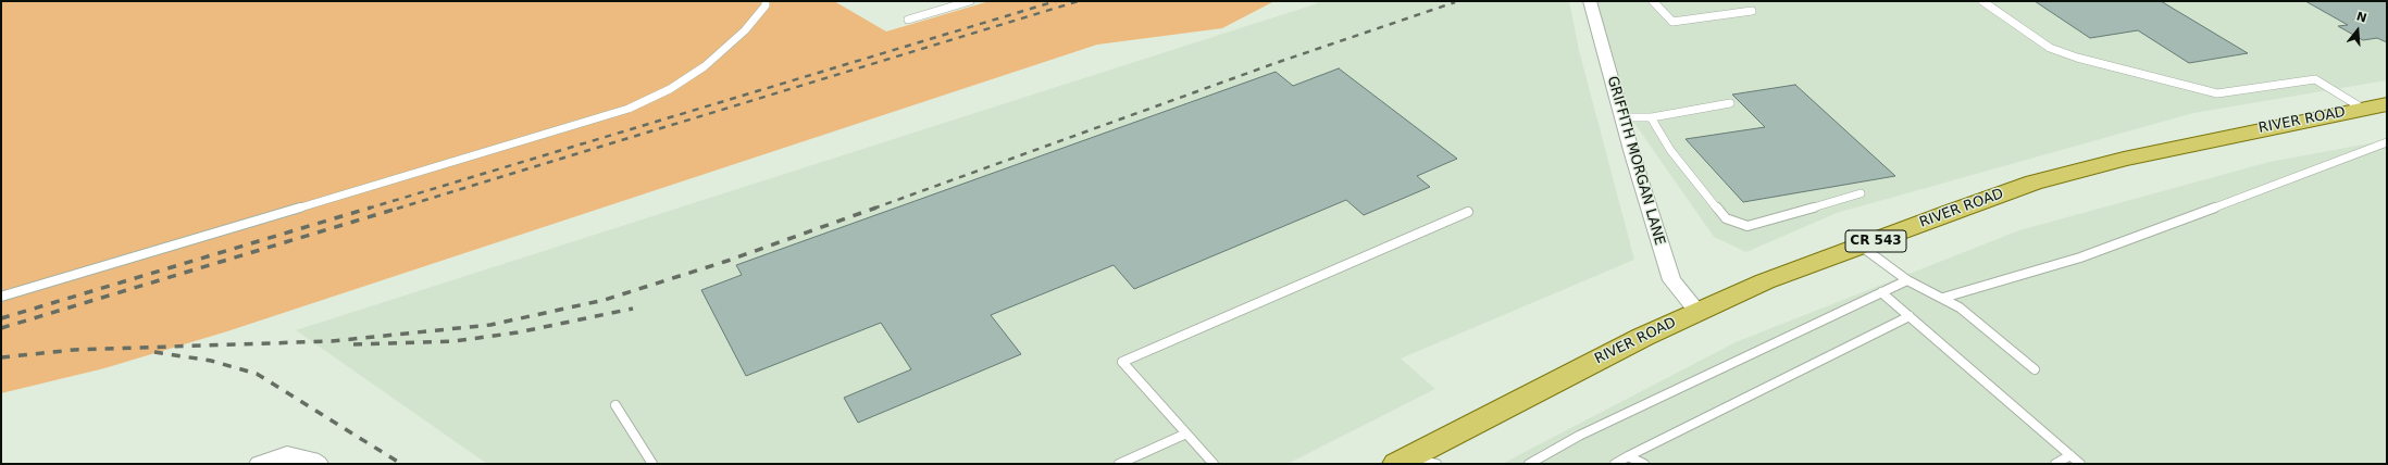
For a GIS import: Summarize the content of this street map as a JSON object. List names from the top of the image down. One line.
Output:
{"streets":{"main road":["RIVER ROAD","CR 543"],"street":["GRIFFITH MORGAN LANE"]},"crossings":[["RIVER ROAD","GRIFFITH MORGAN LANE"]],"north":"top"}
